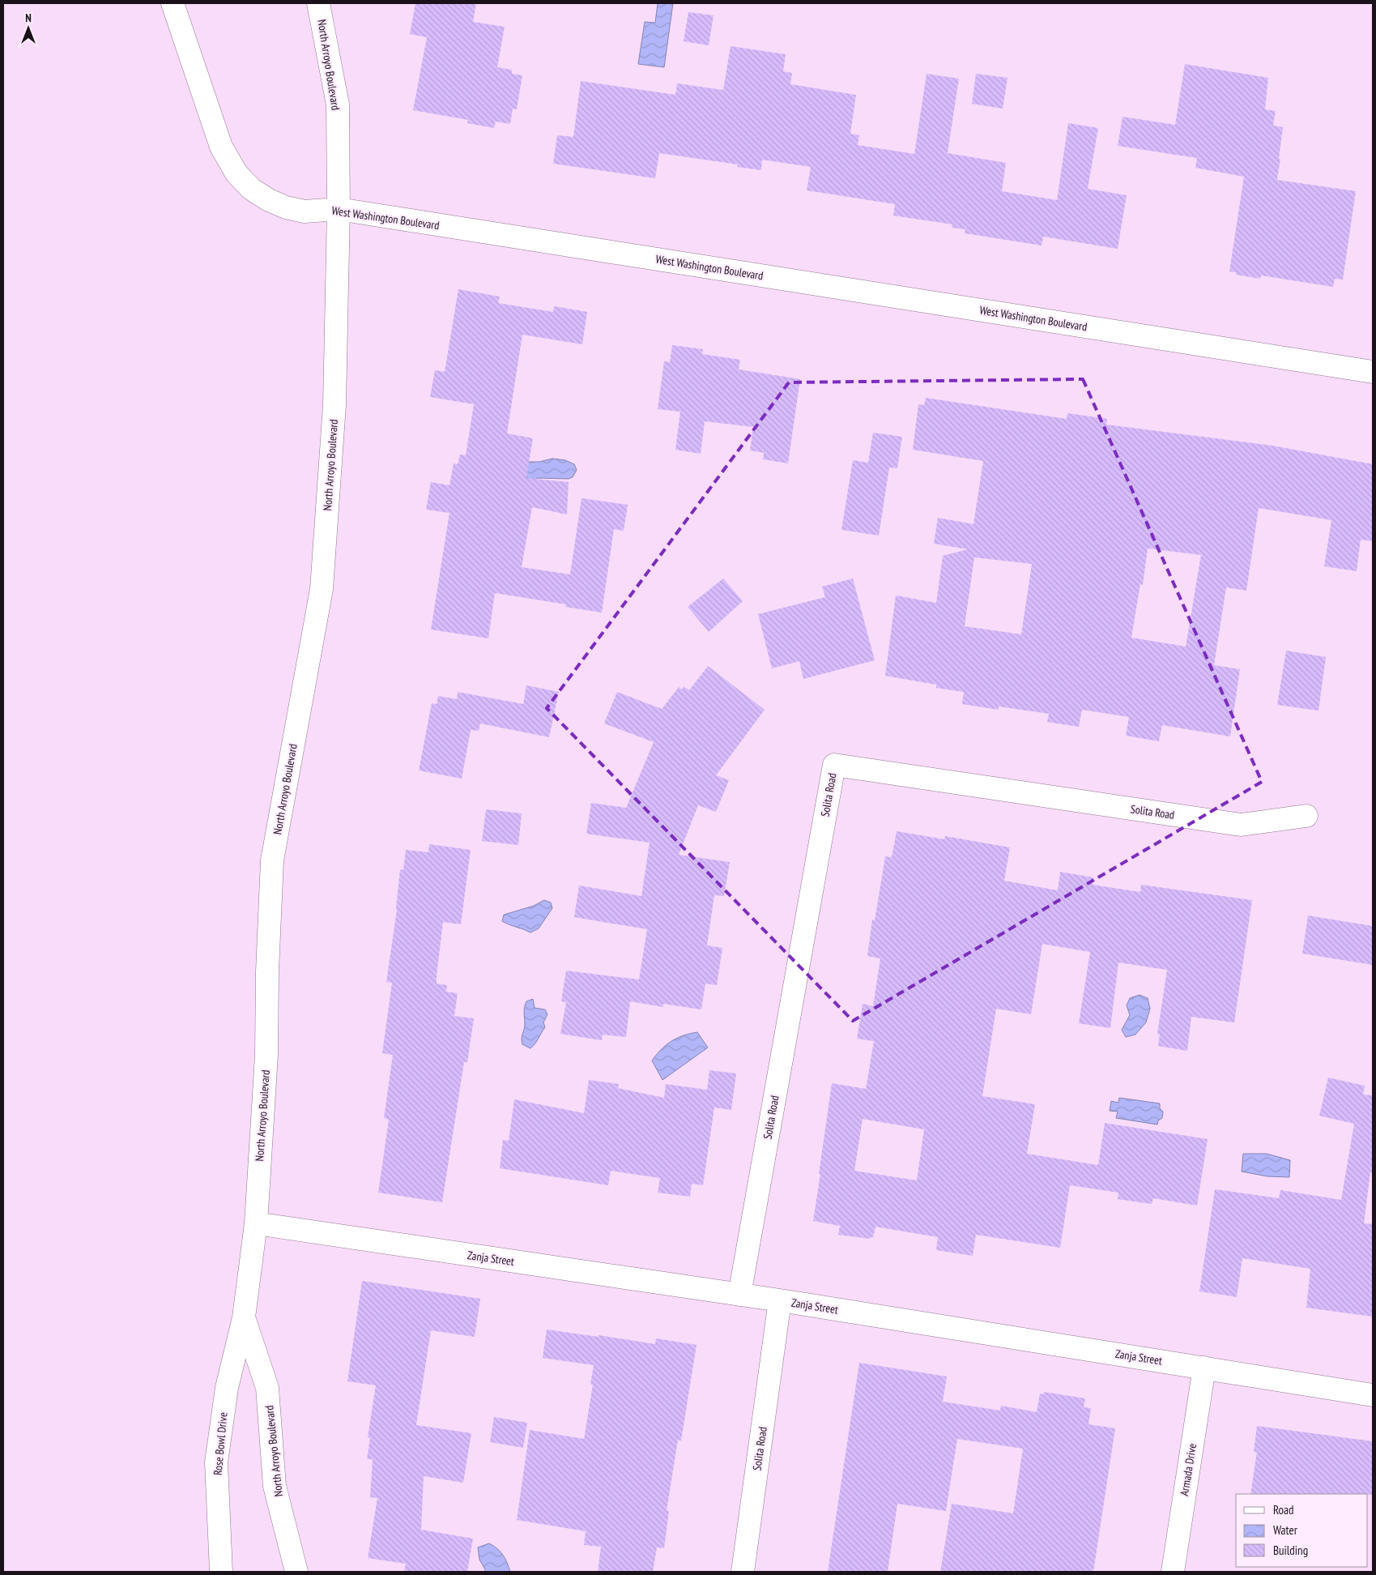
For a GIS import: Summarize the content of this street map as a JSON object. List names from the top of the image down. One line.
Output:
{"streets":{"street":["North Arroyo Boulevard","West Washington Boulevard","Solita Road","Zanja Street","Rose Bowl Drive","Armada Drive"]},"crossings":[["North Arroyo Boulevard","West Washington Boulevard"],["North Arroyo Boulevard","Zanja Street"],["North Arroyo Boulevard","Rose Bowl Drive"],["Solita Road","Zanja Street"],["Zanja Street","Armada Drive"]],"legend":["Road","Water","Building"],"north":"top"}
